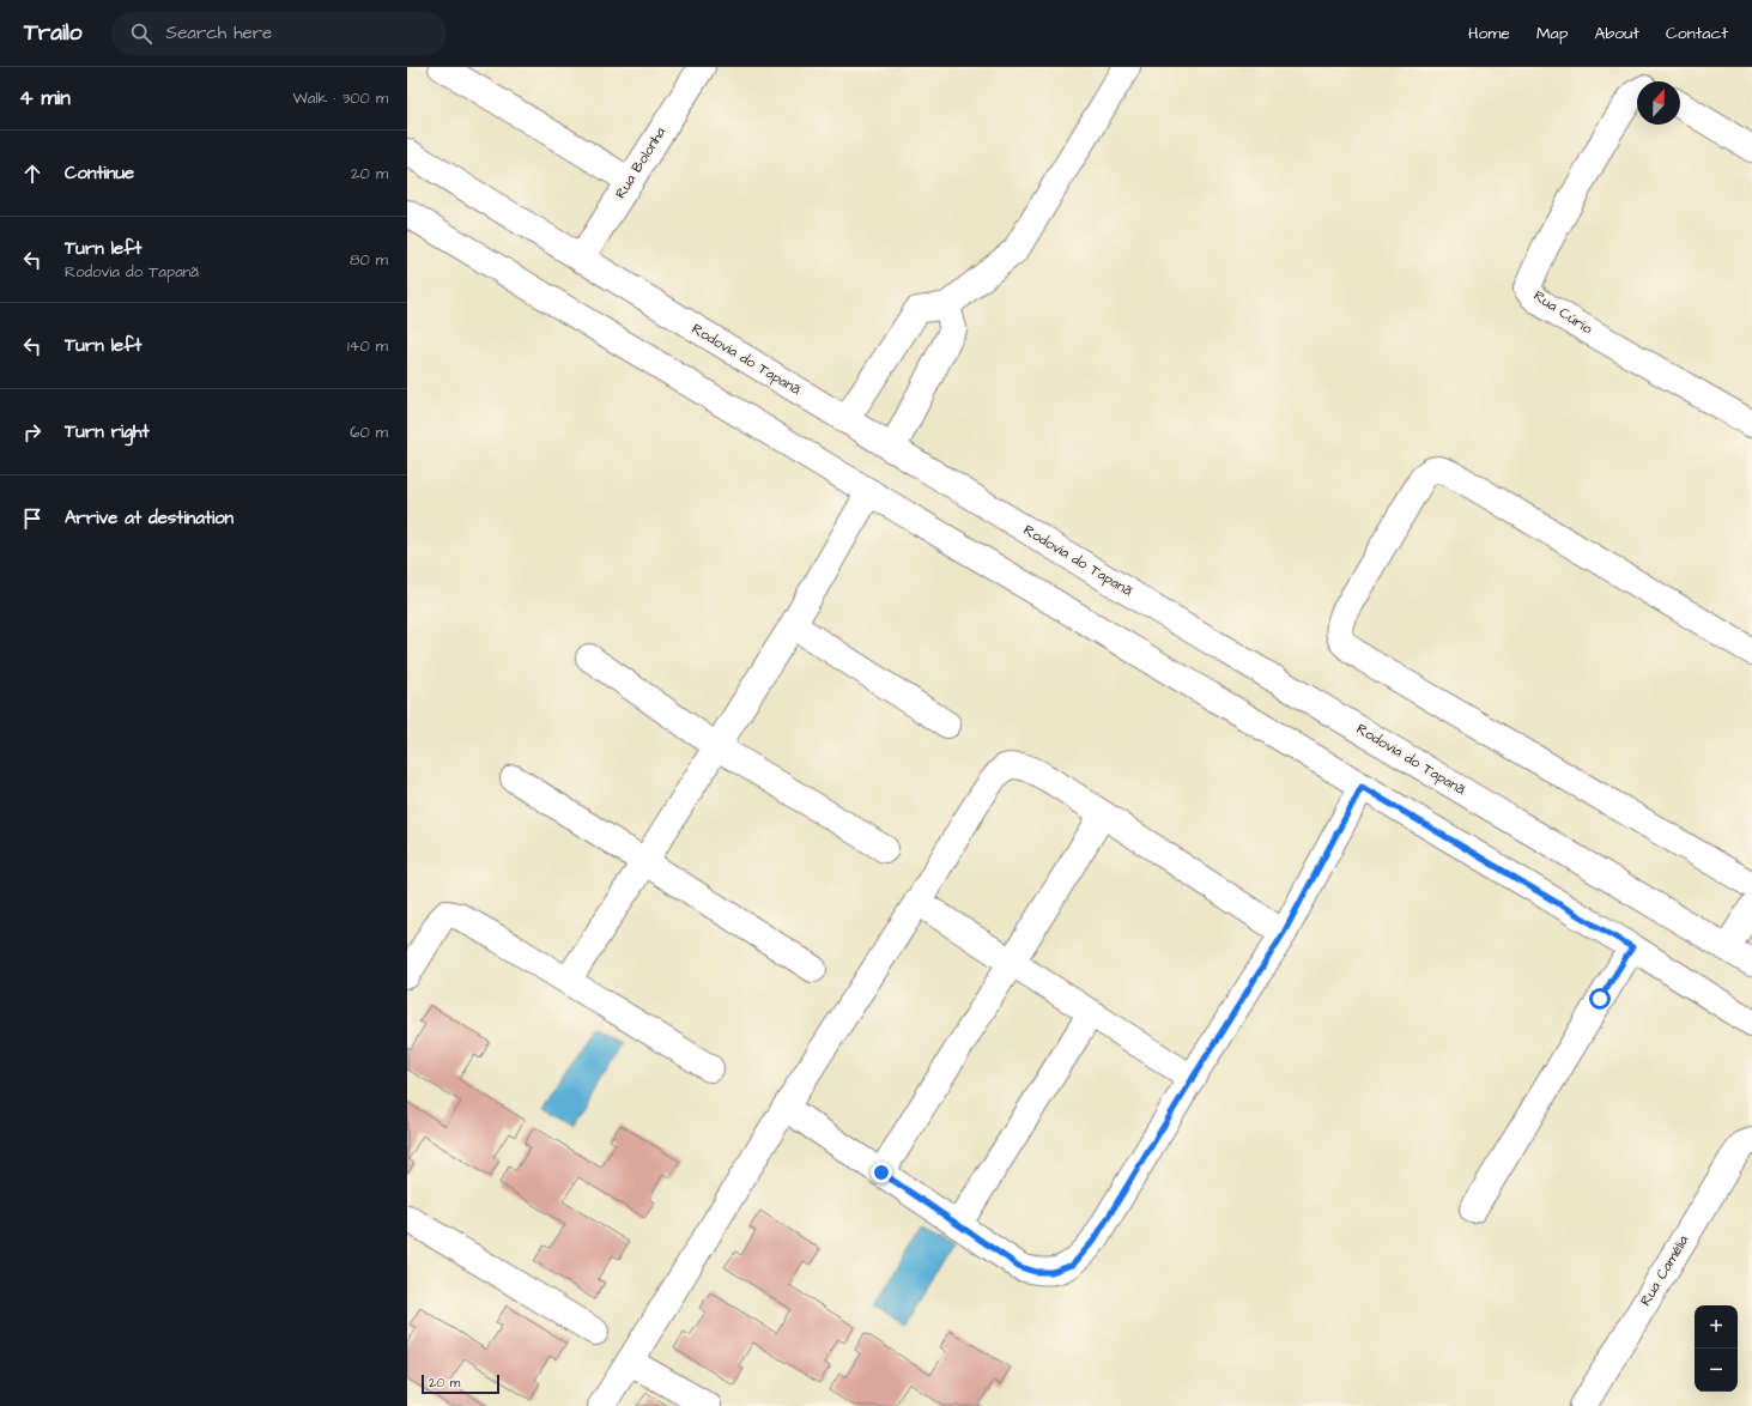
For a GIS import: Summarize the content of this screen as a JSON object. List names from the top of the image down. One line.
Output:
{"streets":{"street":["Rua Bolonha","Rua Cúrio","Rodovia do Tapanã","Rua Camélia"]},"crossings":[["Rua Bolonha","Rodovia do Tapanã"]],"scale_bar":"20 m","north":"top","page":{"header":"Trailo","search":"Search here","nav":["Home","Map","About","Contact"],"heading":["4 min","Walk · 300 m"],"list":[["Continue","20 m"],["Turn left","Rodovia do Tapanã","80 m"],["Turn left","140 m"],["Turn right","60 m"],"Arrive at destination"],"map_buttons":["+","−"],"scale":"20 m"}}
